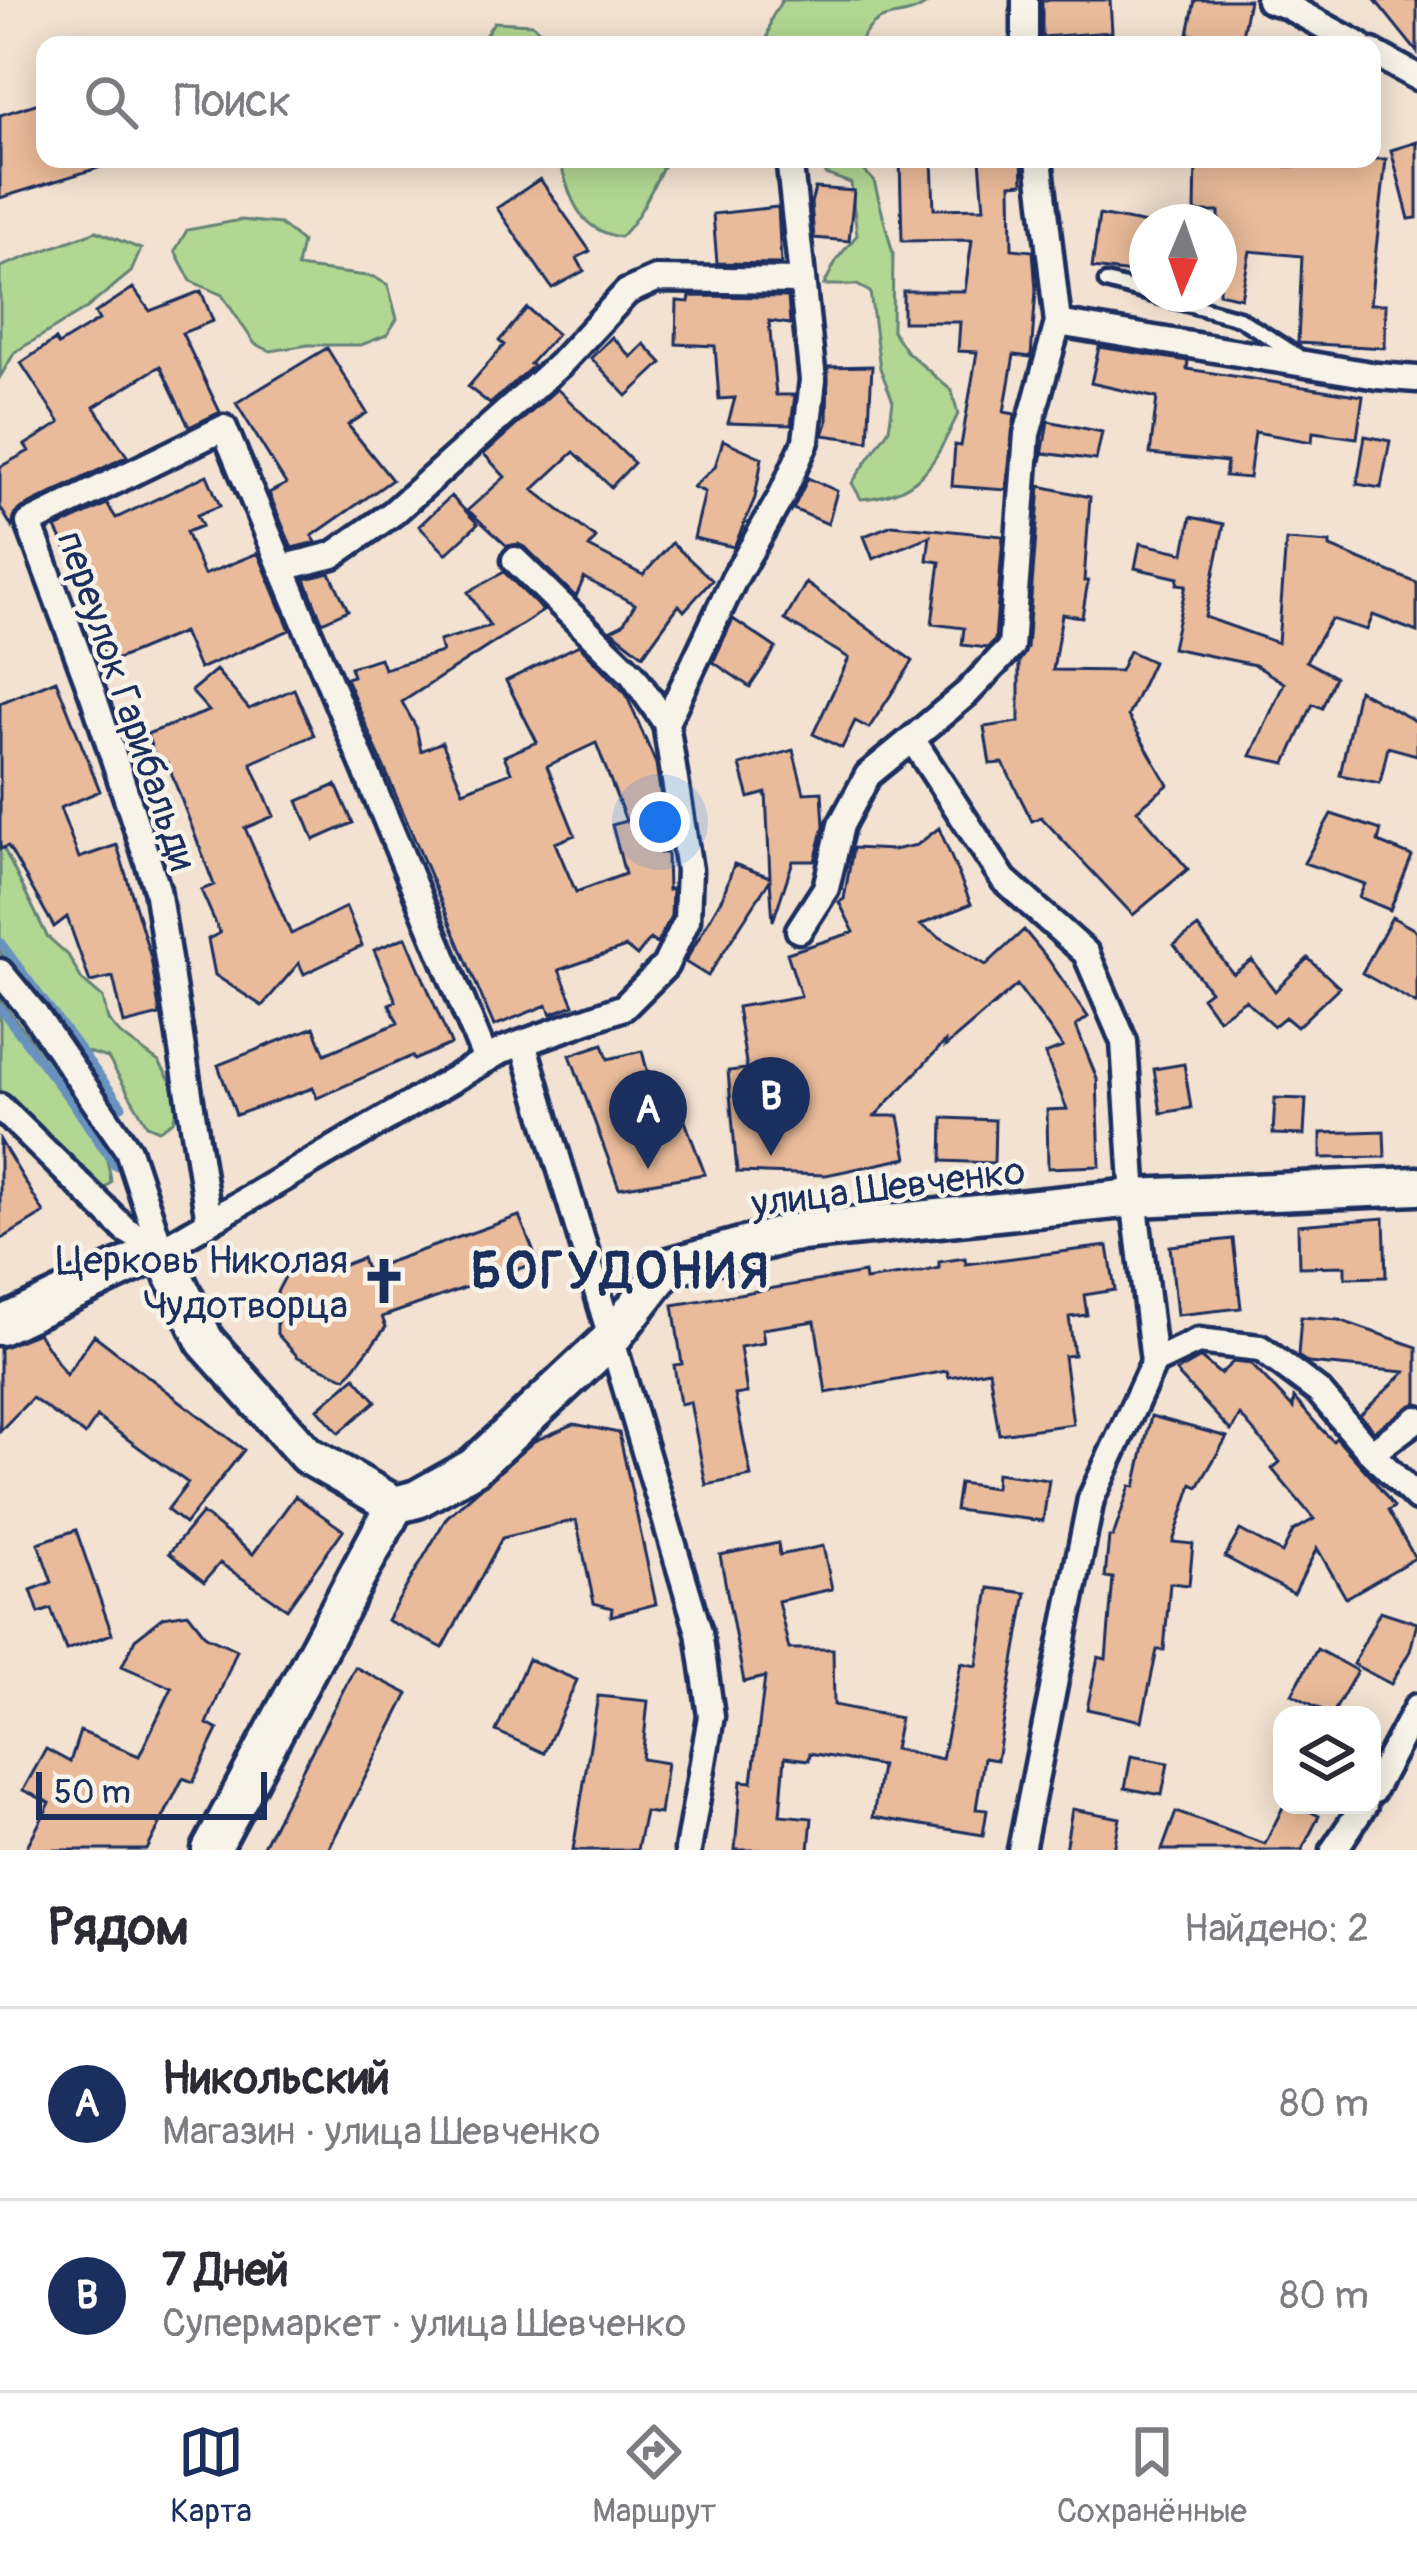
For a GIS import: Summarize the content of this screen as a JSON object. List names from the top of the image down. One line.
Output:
{"streets":{"street":["переулок Гарибальди","улица Шевченко"]},"crossings":[["переулок Гарибальди","улица Шевченко"]],"districts":["БОГУДОНИЯ"],"places":{"church":["Церковь Николая Чудотворца"]},"scale_bar":"50 m","north":"bottom","page":{"search":"Поиск","pins":["B","A"],"scale":"50 m","heading":["Рядом","Найдено: 2"],"list":[{"mark":"A","name":"Никольский","note":"Магазин · улица Шевченко","value":"80 m"},{"mark":"B","name":"7 Дней","note":"Супермаркет · улица Шевченко","value":"80 m"}],"nav":["Карта","Маршрут","Сохранённые"]}}
